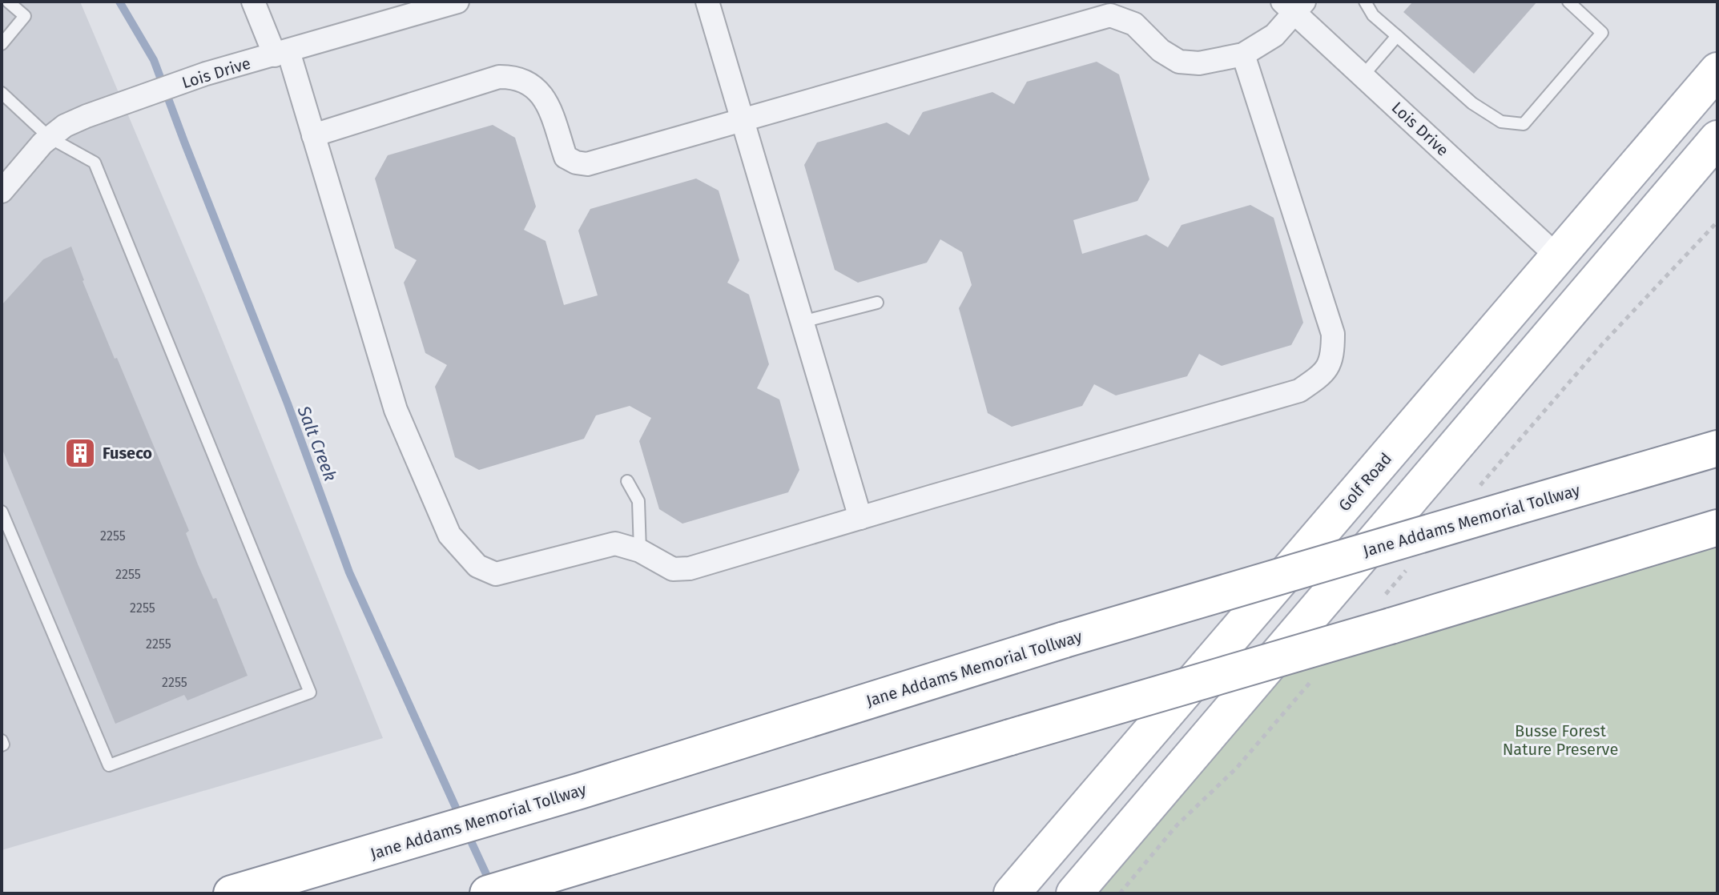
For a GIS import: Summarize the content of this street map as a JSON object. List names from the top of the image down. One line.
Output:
{"streets":{"main road":["Golf Road","Jane Addams Memorial Tollway"],"street":["Lois Drive"]},"crossings":[["Lois Drive","Golf Road"]],"water":["Salt Creek"],"parks":["Busse Forest Nature Preserve"],"places":{"building":["Fuseco"]},"house_numbers":["2255","2255","2255","2255","2255"]}
